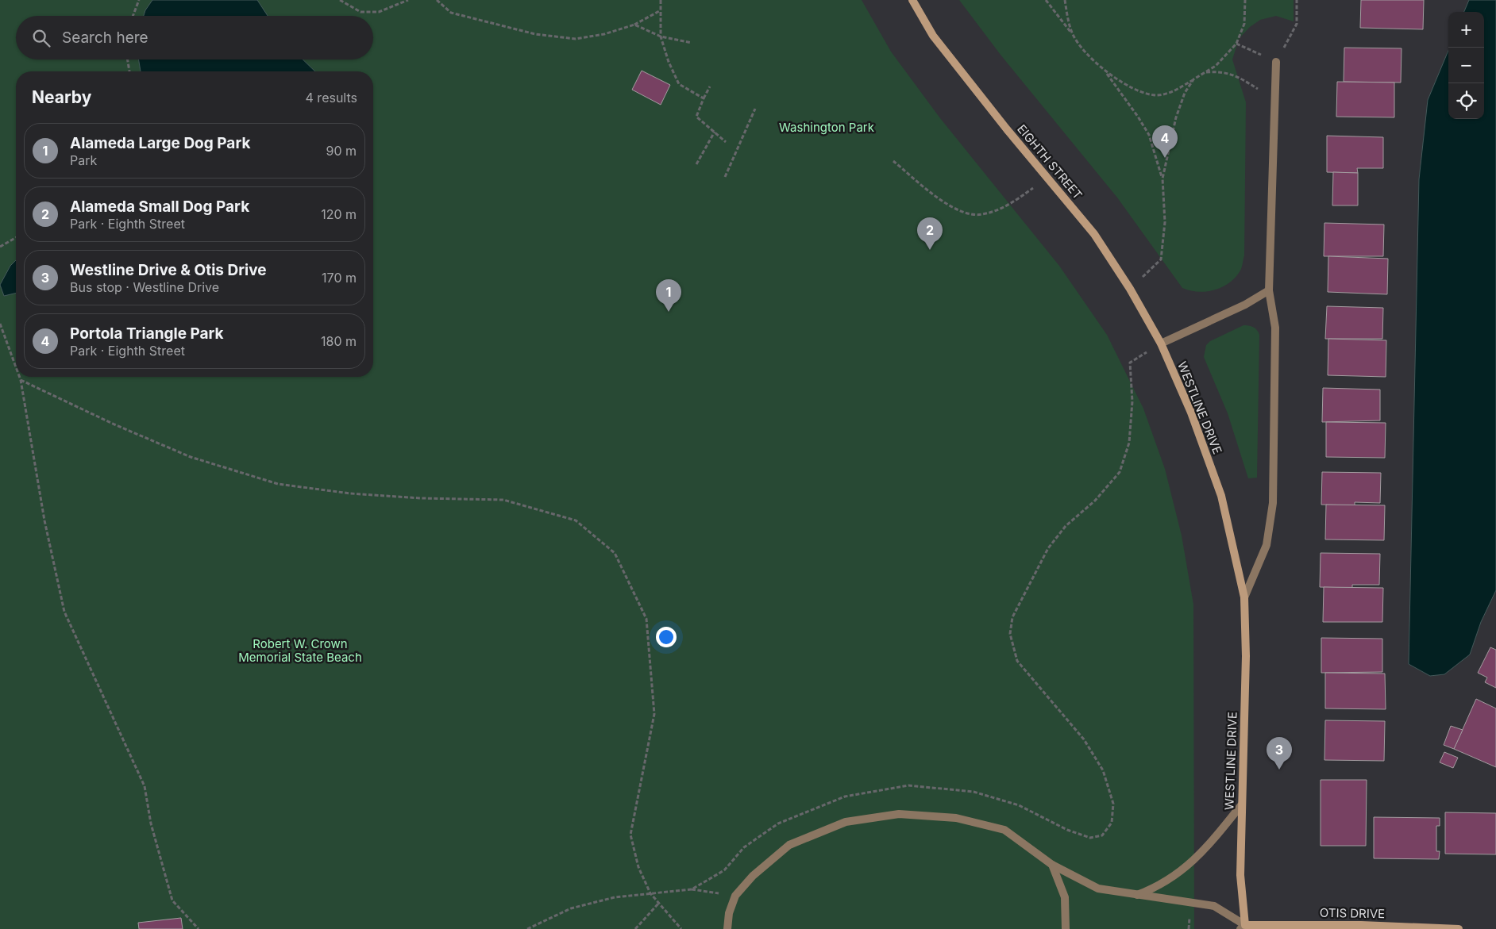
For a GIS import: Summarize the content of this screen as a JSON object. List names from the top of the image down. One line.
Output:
{"streets":{"main road":["EIGHTH STREET","WESTLINE DRIVE","OTIS DRIVE"]},"crossings":[["EIGHTH STREET","WESTLINE DRIVE"],["WESTLINE DRIVE","OTIS DRIVE"]],"parks":["Washington Park","Robert W. Crown Memorial State Beach"],"page":{"map_buttons":["+","−"],"search":"Search here","heading":["Nearby","4 results"],"list":[{"mark":"1","name":"Alameda Large Dog Park","note":"Park","value":"90 m"},{"mark":"2","name":"Alameda Small Dog Park","note":"Park · Eighth Street","value":"120 m"},{"mark":"3","name":"Westline Drive & Otis Drive","note":"Bus stop · Westline Drive","value":"170 m"},{"mark":"4","name":"Portola Triangle Park","note":"Park · Eighth Street","value":"180 m"}],"pins":["4","2","1","3"]}}
